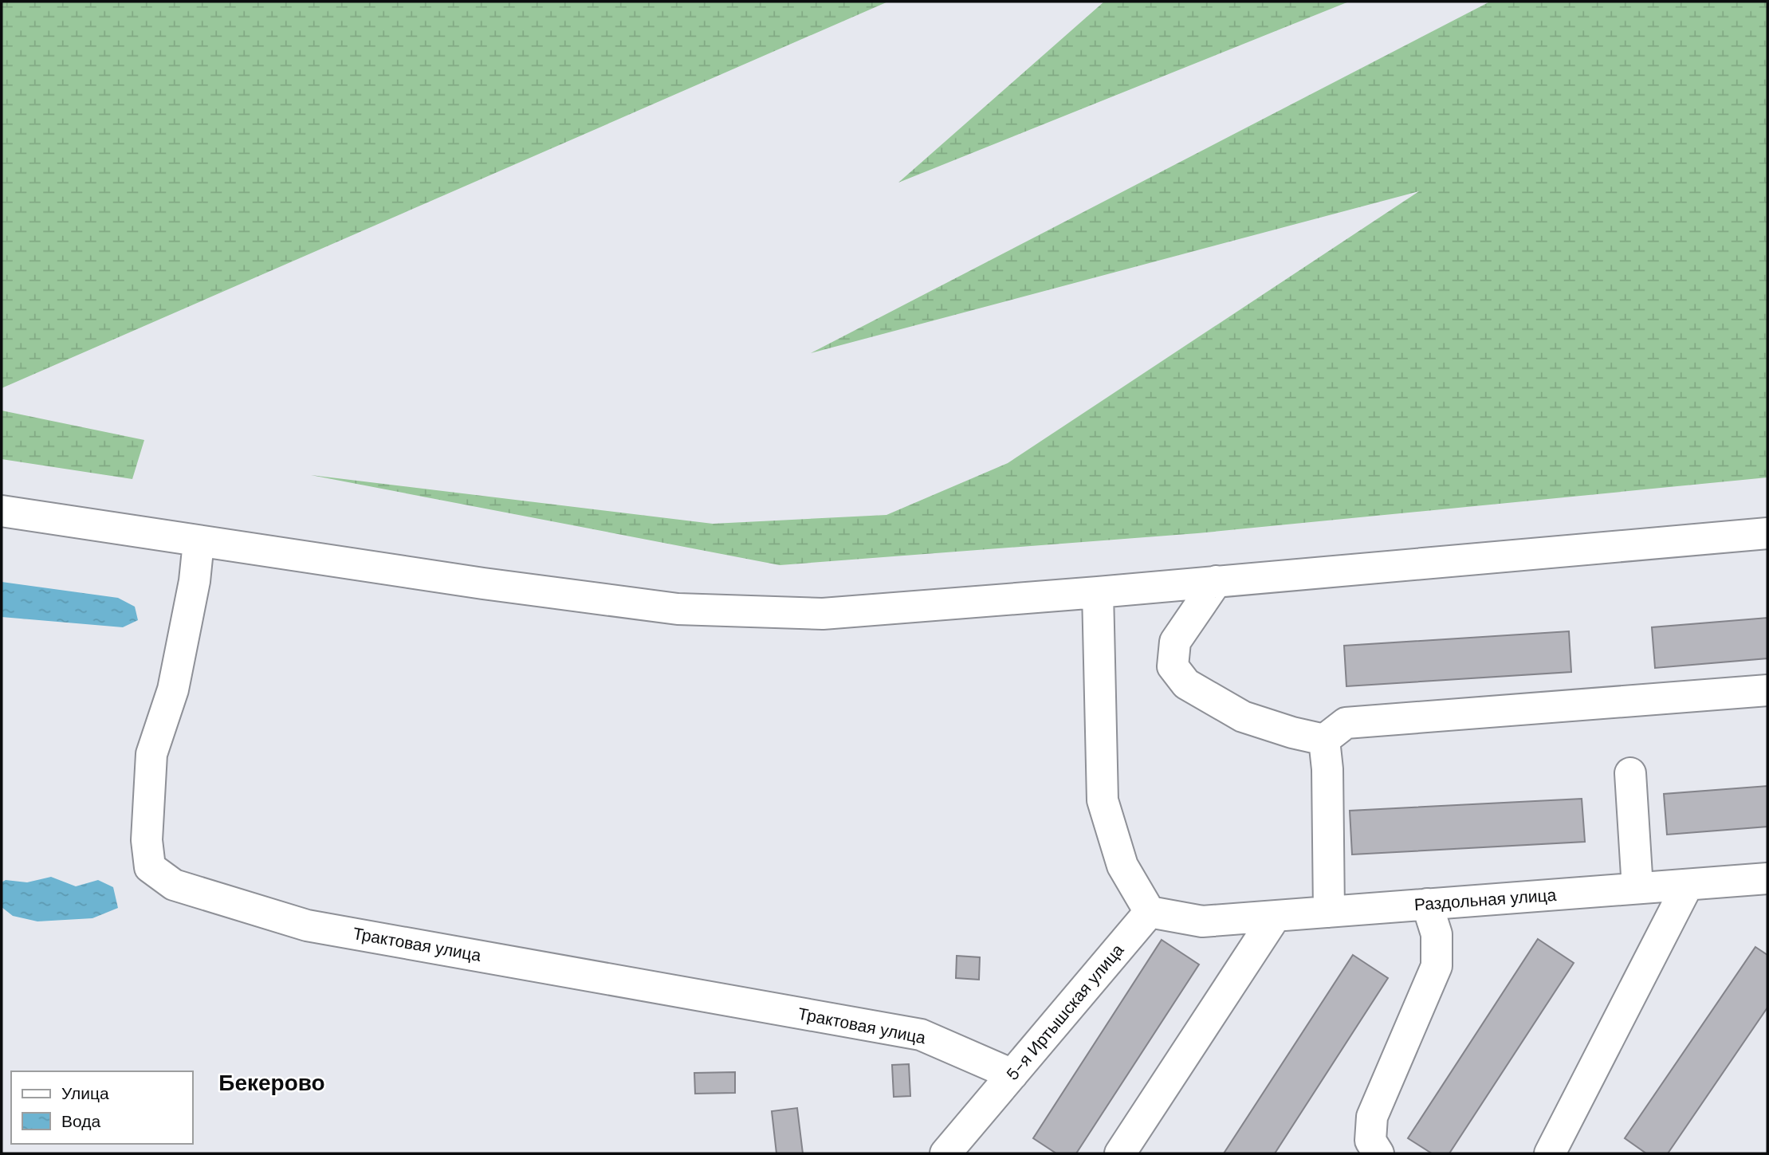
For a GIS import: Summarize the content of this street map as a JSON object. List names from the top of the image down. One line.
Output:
{"streets":{"street":["Раздольная улица","Трактовая улица","5-я Иртышская улица"]},"crossings":[["Раздольная улица","5-я Иртышская улица"],["Трактовая улица","5-я Иртышская улица"]],"districts":["Бекерово"],"legend":["Улица","Вода"]}
